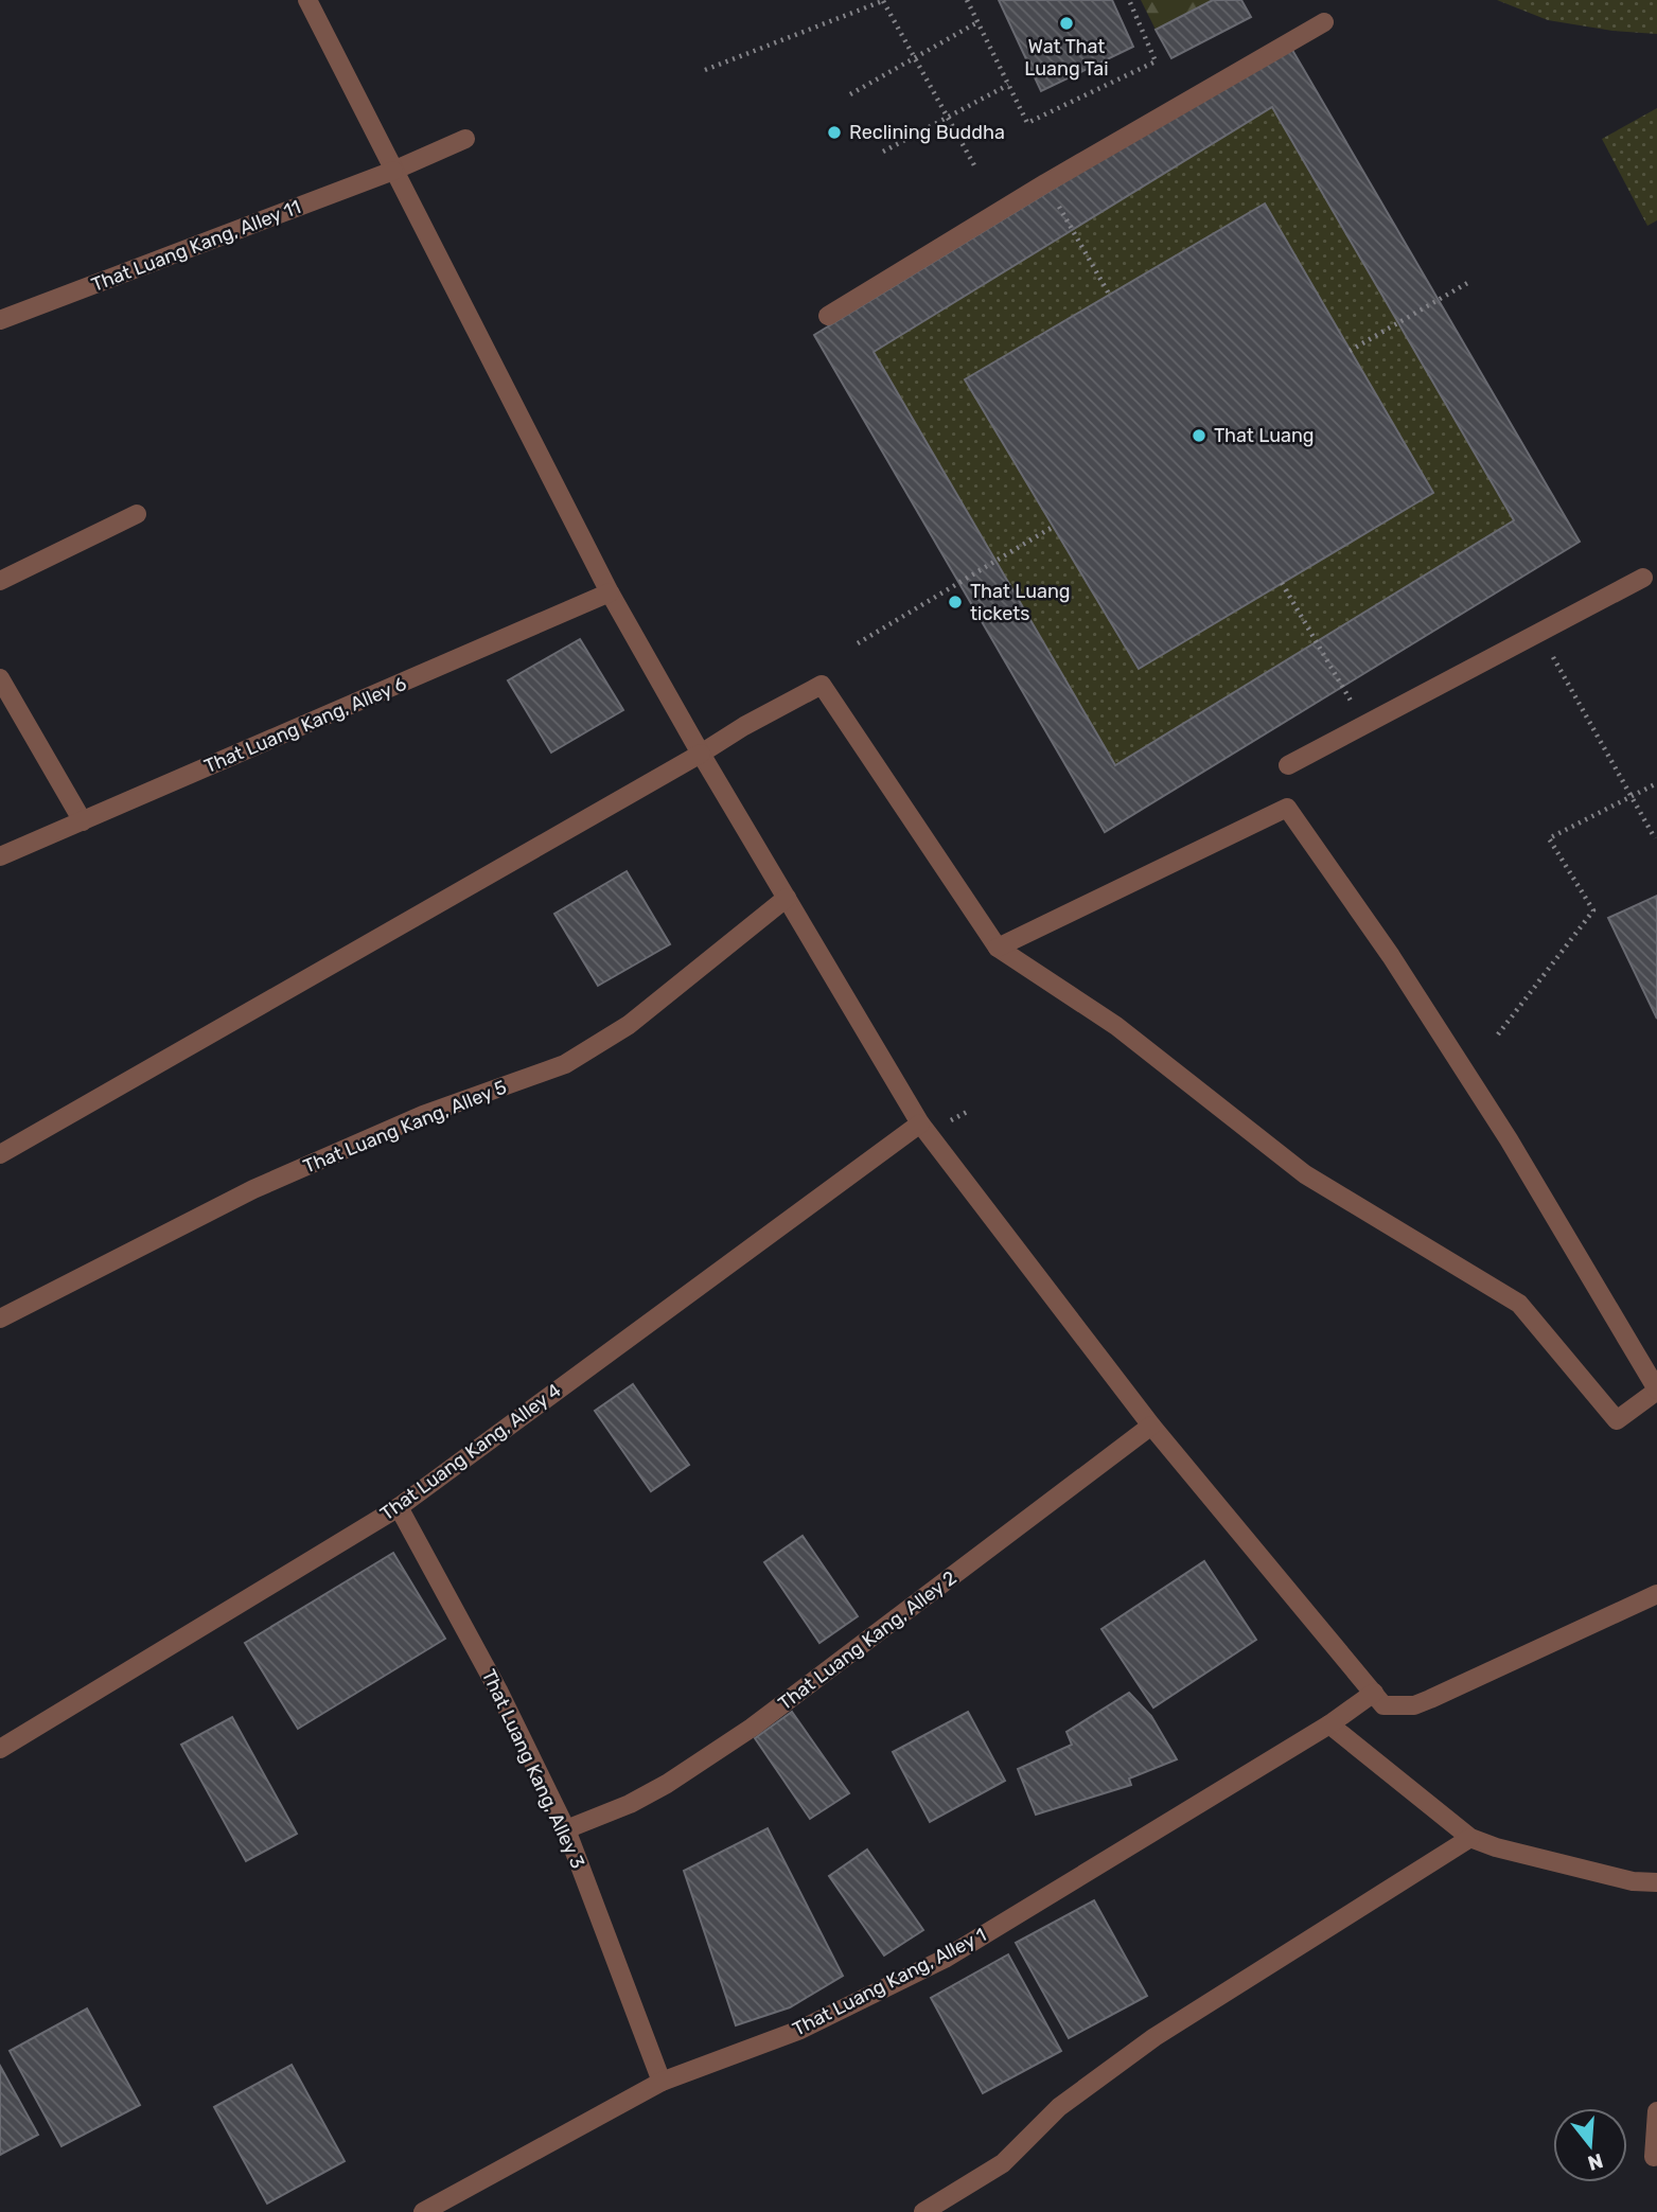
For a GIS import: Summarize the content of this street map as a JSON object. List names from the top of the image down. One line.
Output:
{"streets":{"street":["That Luang Kang, Alley 11","That Luang Kang, Alley 6","That Luang Kang, Alley 5","That Luang Kang, Alley 4","That Luang Kang, Alley 2","That Luang Kang, Alley 3","That Luang Kang, Alley 1"]},"crossings":[["That Luang Kang, Alley 4","That Luang Kang, Alley 3"],["That Luang Kang, Alley 2","That Luang Kang, Alley 3"],["That Luang Kang, Alley 3","That Luang Kang, Alley 1"]],"places":["Wat That Luang Tai","Reclining Buddha","That Luang","That Luang tickets"],"north":"bottom"}
